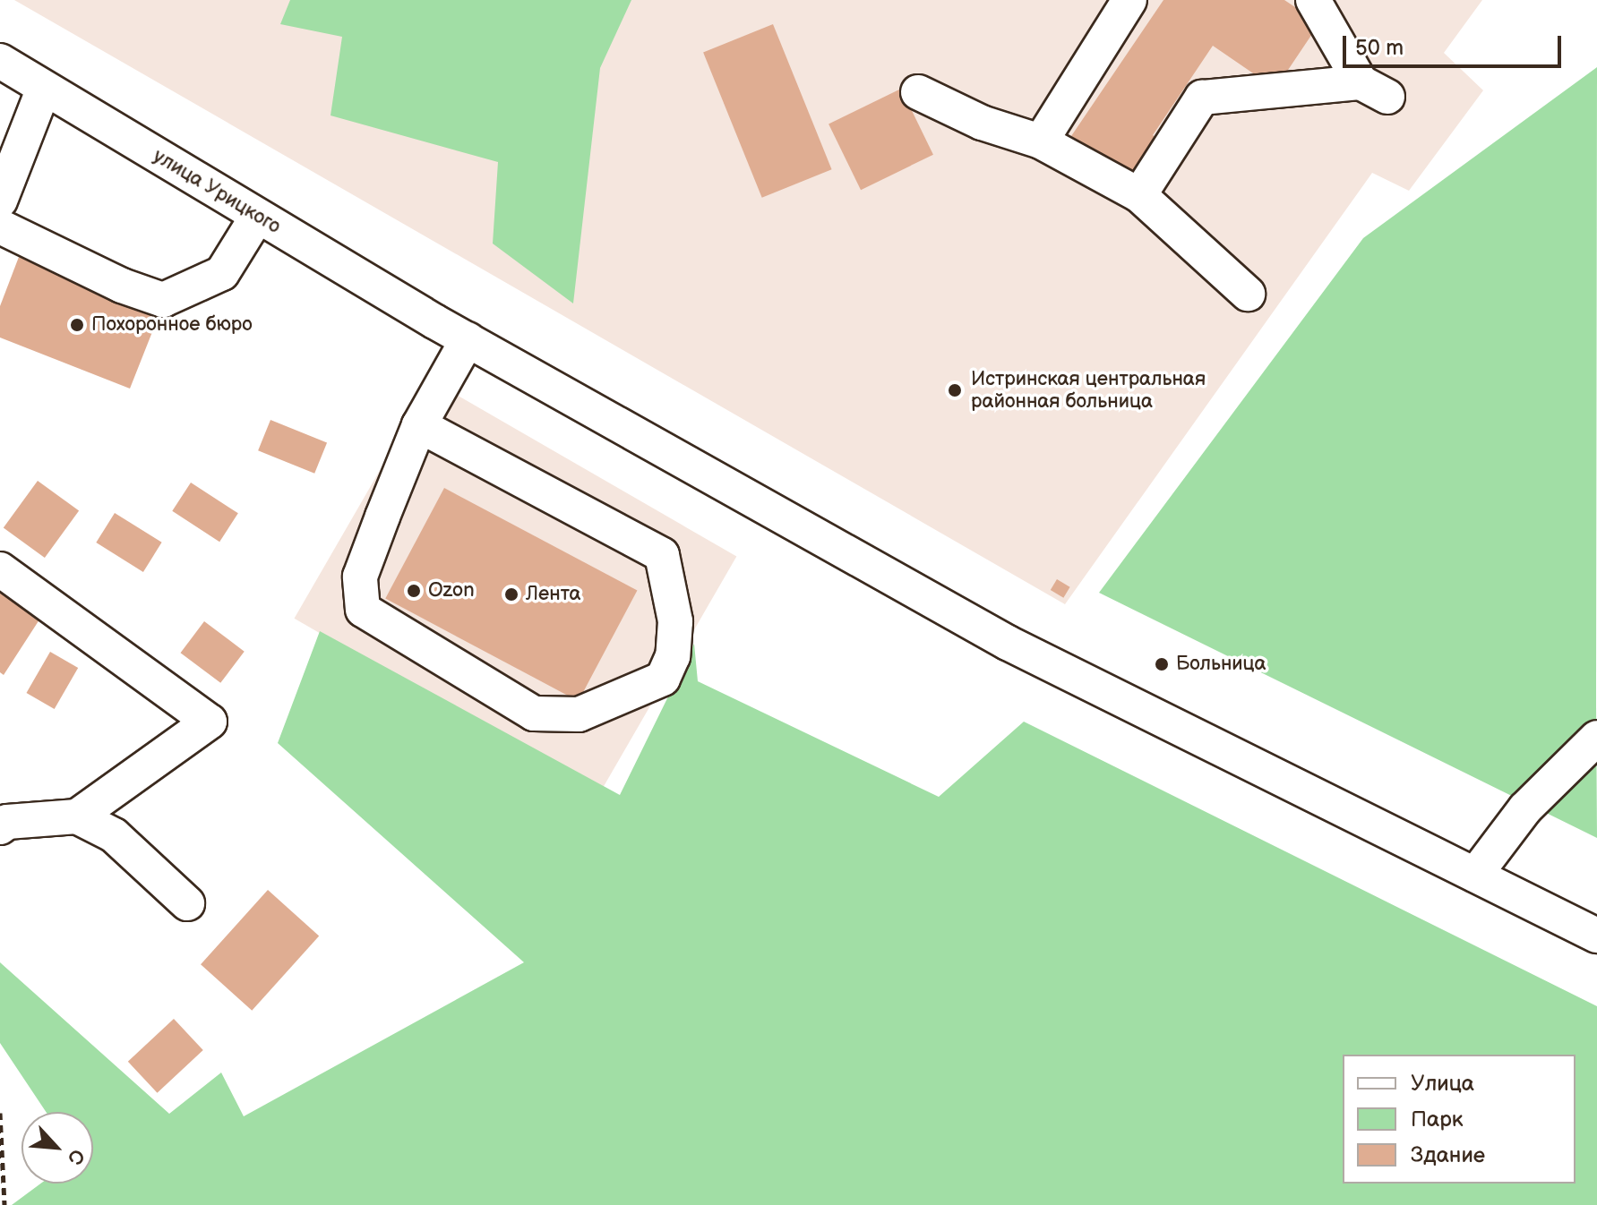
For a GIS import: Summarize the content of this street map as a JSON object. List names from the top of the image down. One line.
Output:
{"streets":{"street":["улица Урицкого"]},"places":["Похоронное бюро","Истринская центральная районная больница","Ozon","Лента","Больница"],"legend":["Улица","Парк","Здание"],"scale_bar":"50 m","north":"bottom right"}
